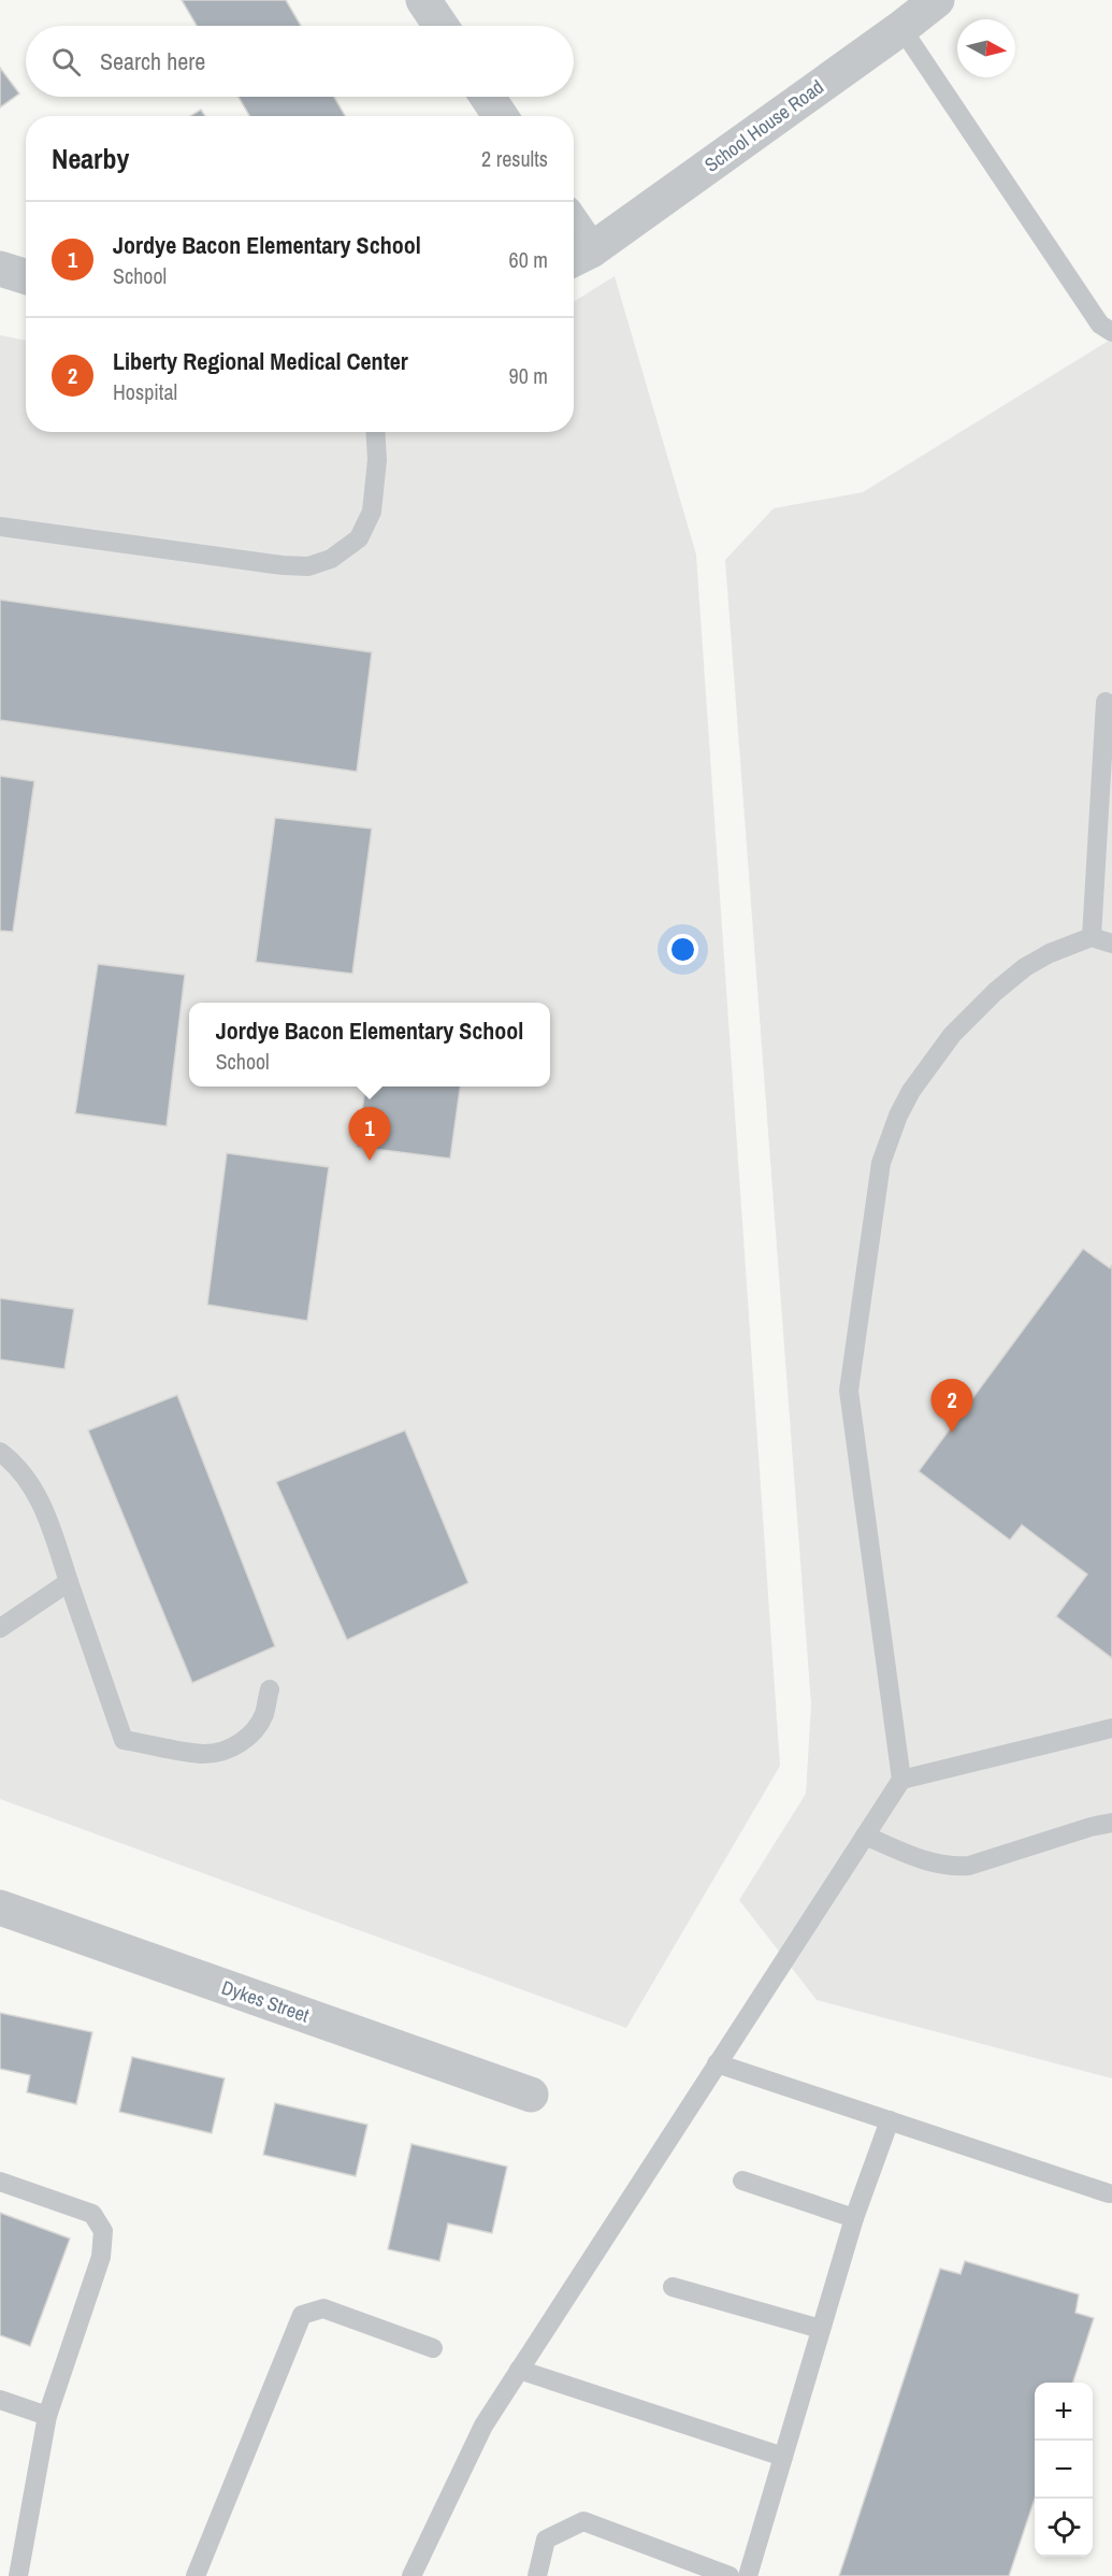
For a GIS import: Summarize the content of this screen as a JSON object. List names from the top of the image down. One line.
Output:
{"streets":{"street":["School House Road","Dykes Street"]},"north":"right","page":{"search":"Search here","heading":["Nearby","2 results"],"list":[{"mark":"1","name":"Jordye Bacon Elementary School","note":"School","value":"60 m"},{"mark":"2","name":"Liberty Regional Medical Center","note":"Hospital","value":"90 m"}],"popup":["Jordye Bacon Elementary School","School"],"pins":["1","2"],"map_buttons":["+","−"]}}
